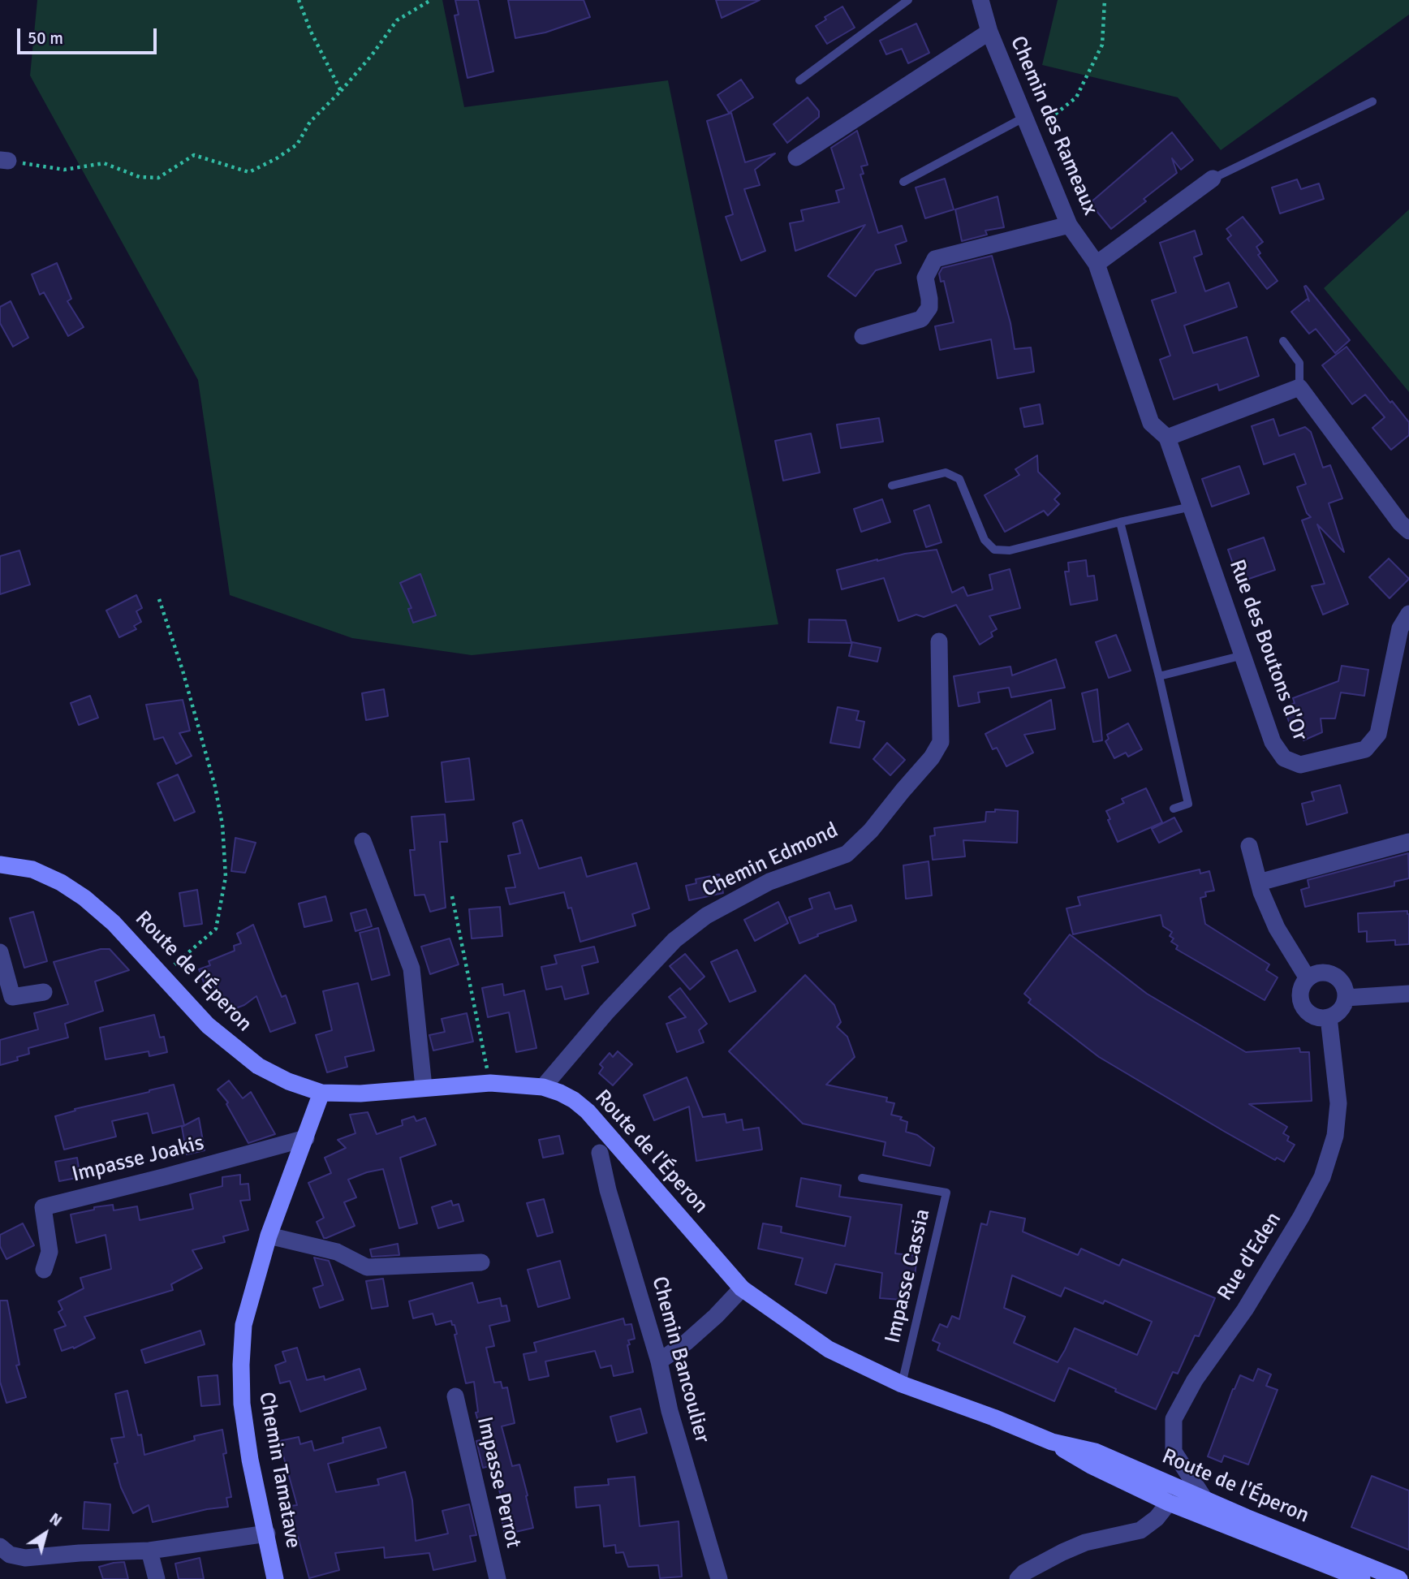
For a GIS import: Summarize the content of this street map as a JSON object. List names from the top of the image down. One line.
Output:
{"streets":{"main road":["Route de l'Éperon","Chemin Tamatave"],"street":["Chemin des Rameaux","Rue des Boutons d'Or","Chemin Edmond","Impasse Joakis","Rue d'Eden","Chemin Bancoulier","Impasse Perrot"],"lane":["Impasse Cassia"]},"crossings":[["Chemin des Rameaux","Rue des Boutons d'Or"],["Chemin Edmond","Route de l'Éperon"],["Route de l'Éperon","Rue d'Eden"],["Route de l'Éperon","Impasse Cassia"],["Route de l'Éperon","Chemin Tamatave"],["Impasse Joakis","Chemin Tamatave"]],"scale_bar":"50 m","north":"top right"}
